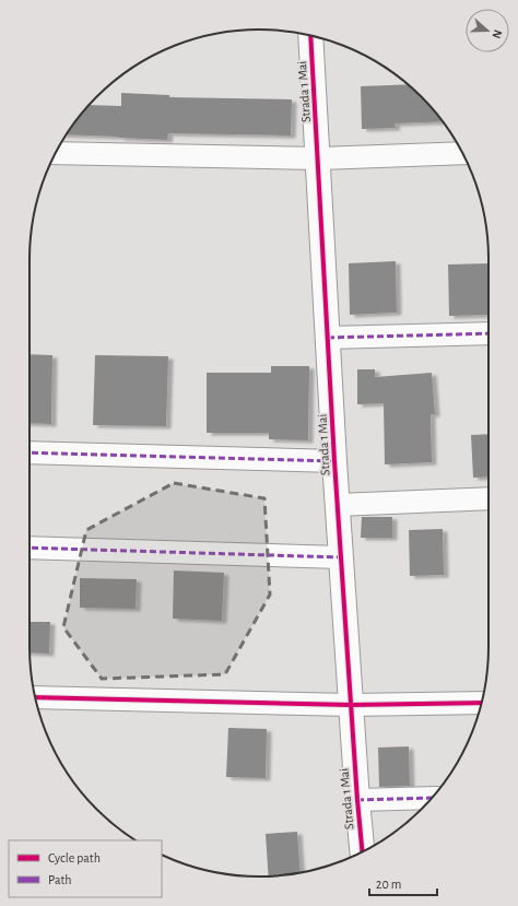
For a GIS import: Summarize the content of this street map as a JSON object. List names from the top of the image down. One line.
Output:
{"streets":{"street":["Strada 1 Mai"]},"legend":["Cycle path","Path"],"scale_bar":"20 m","north":"right"}
